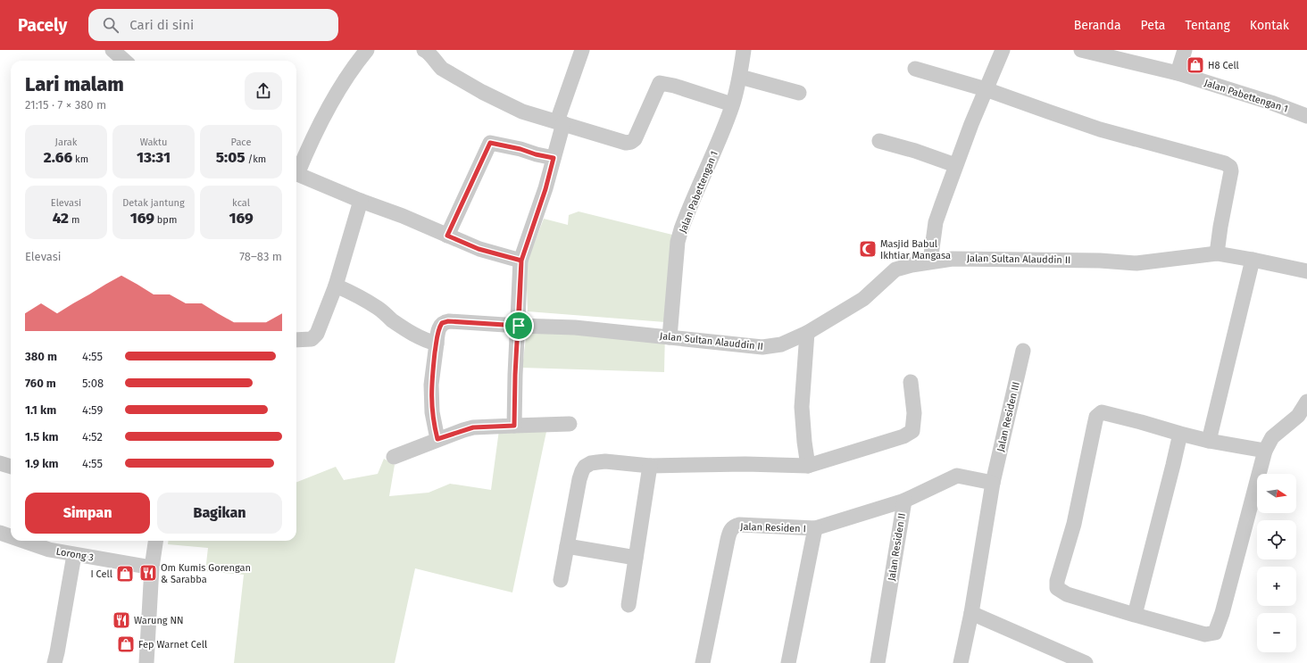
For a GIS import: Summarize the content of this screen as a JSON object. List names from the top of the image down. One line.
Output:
{"streets":{"street":["Jalan Pabettengan 1","Jalan Sultan Alauddin II","Jalan Residen III","Jalan Residen I","Jalan Residen II","Lorong 3"]},"crossings":[["Jalan Pabettengan 1","Jalan Sultan Alauddin II"],["Jalan Residen I","Jalan Residen II"]],"places":{"shop":["H8 Cell","I Cell","Fep Warnet Cell"],"mosque":["Masjid Babul Ikhtiar Mangasa"],"restaurant":["Om Kumis Gorengan & Sarabba","Warung NN"]},"north":"right","page":{"header":"Pacely","search":"Cari di sini","nav":["Beranda","Peta","Tentang","Kontak"],"heading":["Lari malam","21:15 · 7 × 380 m"],"stats":[["Jarak","2.66 km"],["Waktu","13:31"],["Pace","5:05 /km"],["Elevasi","42 m"],["Detak jantung","169 bpm"],["kcal","169"]],"chart":["Elevasi","78–83 m"],"list":[{"name":"380 m","note":"4:55"},{"name":"760 m","note":"5:08"},{"name":"1.1 km","note":"4:59"},{"name":"1.5 km","note":"4:52"},{"name":"1.9 km","note":"4:55"}],"map_buttons":["+","−"],"buttons":["Simpan","Bagikan"]}}
